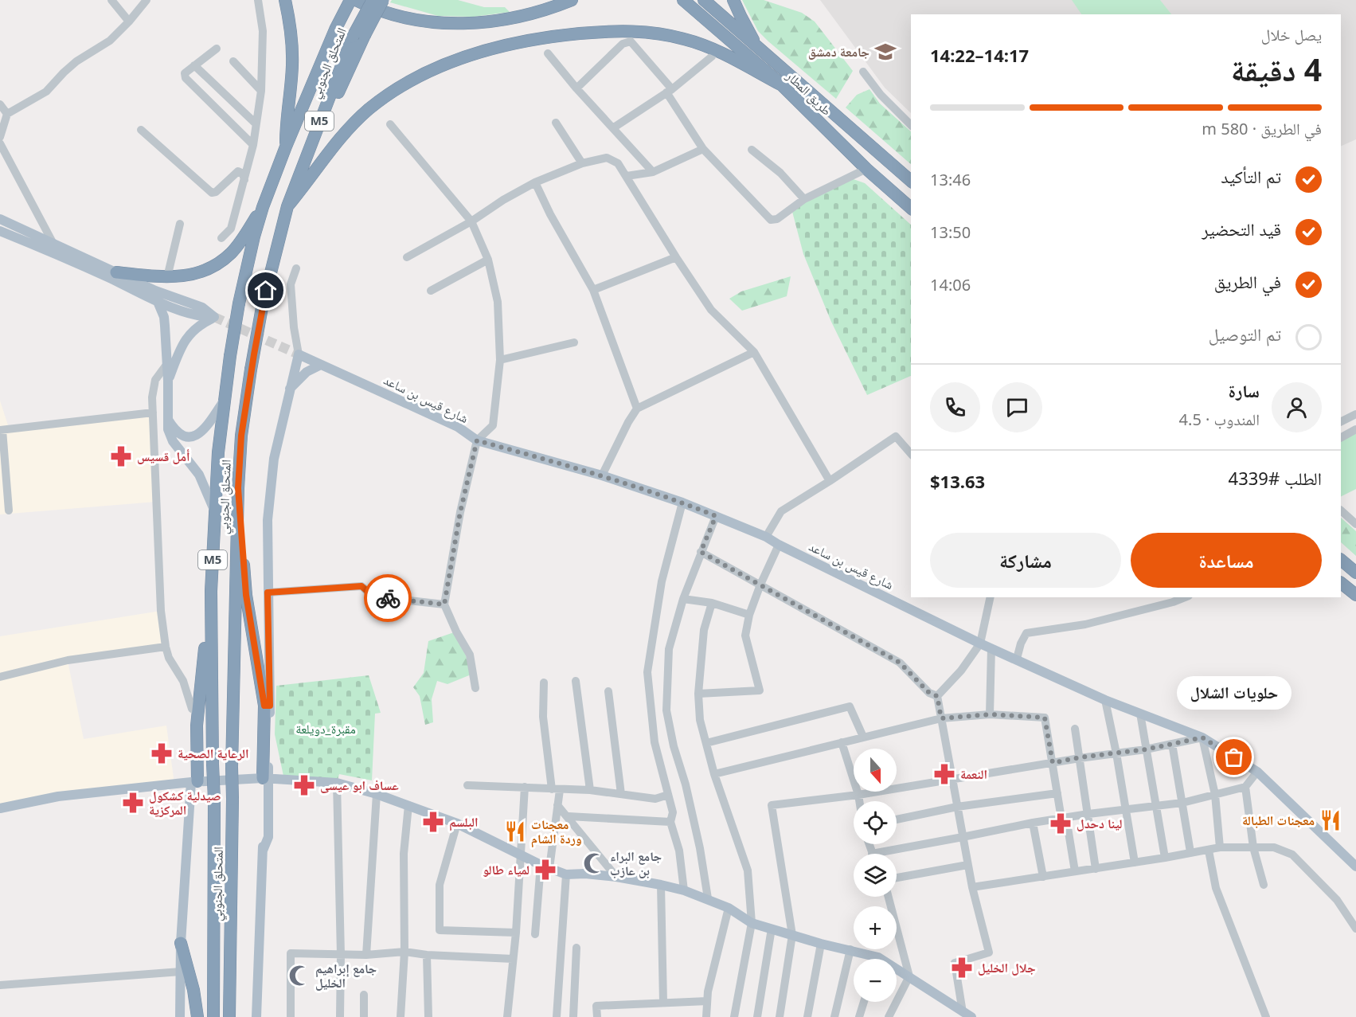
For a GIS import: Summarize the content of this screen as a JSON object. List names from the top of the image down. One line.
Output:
{"streets":{"highway":["المتحلق الجنوبي","طريق المطار","M5"],"main road":["شارع قيس بن ساعد"]},"parks":["مقبرة_دويلعة"],"places":{"school or university":["جامعة دمشق"],"pharmacy":["أمل قسيس","الرعاية الصحية","النعمة","عساف ابو عيسى","صيدلية كشكول المركزية","البلسم","لينا دحدل","لمياء طالو","جلال الخليل"],"other":["حلويات الشلال"],"restaurant":["معجنات الطبالة","معجنات وردة الشام"],"mosque":["جامع البراء بن عازب","جامع إبراهيم الخليل"]},"north":"bottom","page":{"heading":["4 دقيقة","يصل خلال","14:17–14:22"],"panel":["سارة","المندوب · 4.5","الطلب #4339","$13.63"],"bar":"في الطريق · 580 m","list":[["تم التأكيد","13:46"],["قيد التحضير","13:50"],["في الطريق","14:06"],"تم التوصيل"],"buttons":["مساعدة","مشاركة"],"bubble":"حلويات الشلال","map_buttons":["+","−"]}}
